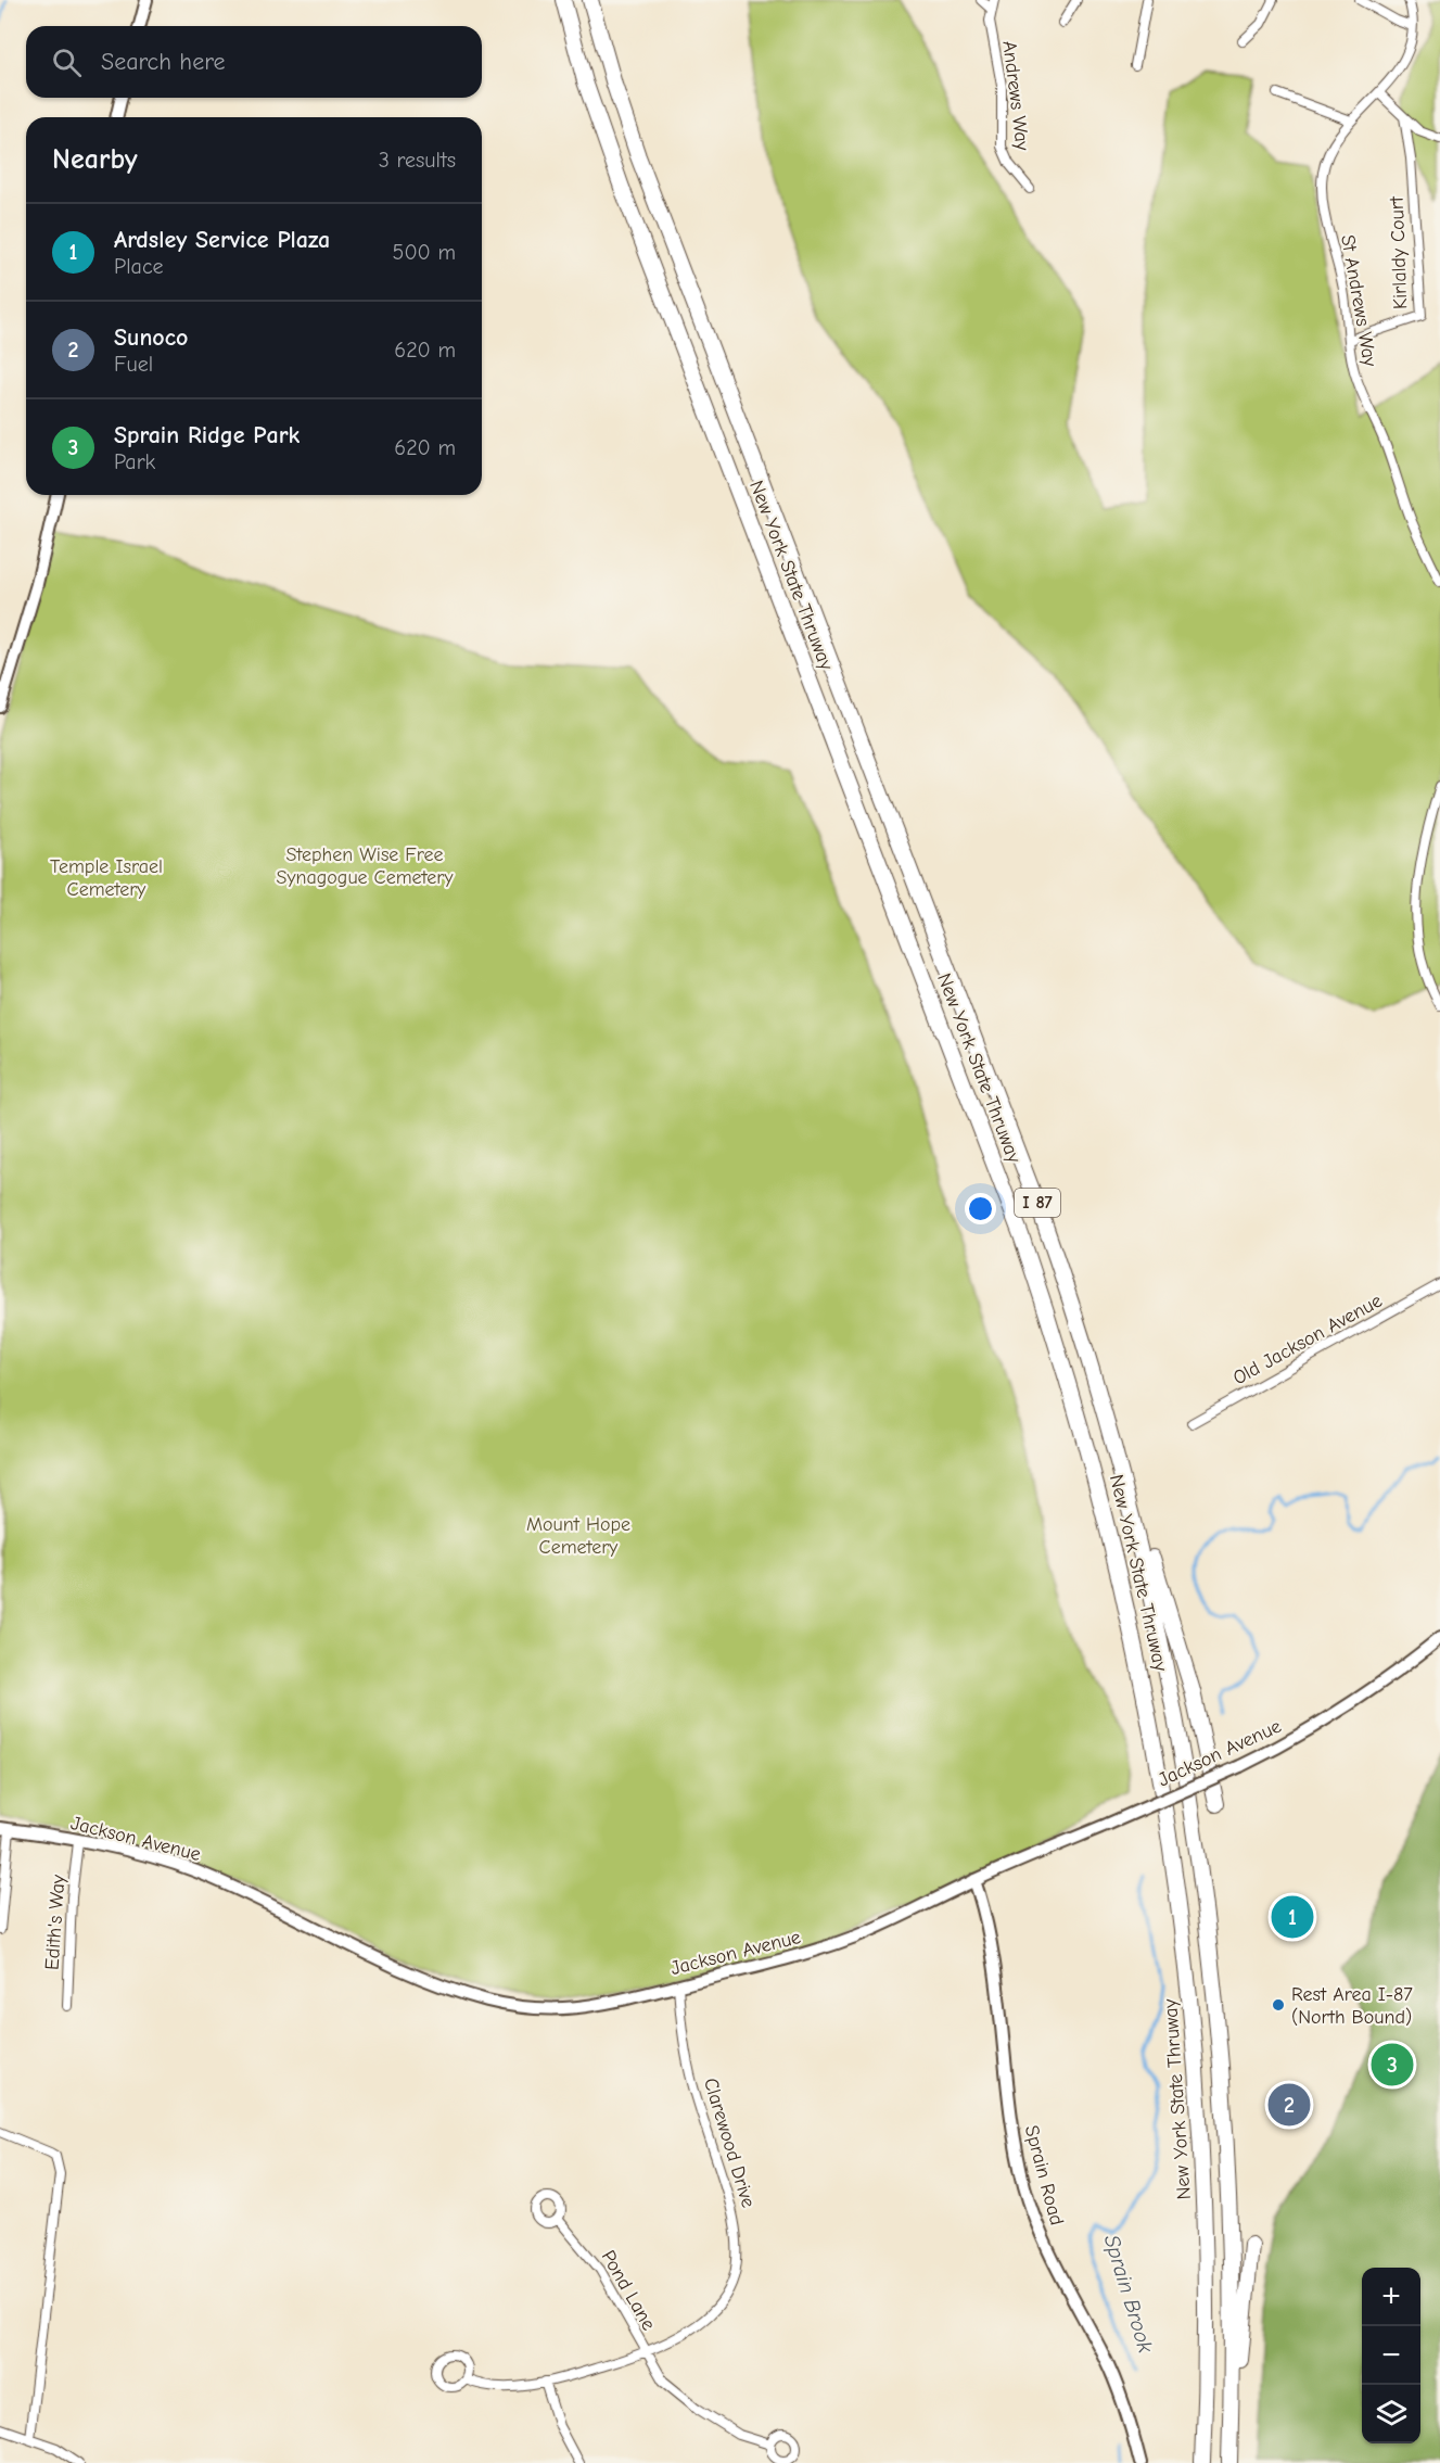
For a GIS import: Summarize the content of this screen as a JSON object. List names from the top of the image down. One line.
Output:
{"streets":{"highway":["New York State Thruway","I 87"],"main road":["Jackson Avenue","Sprain Road"],"street":["Andrews Way","Kirlaldy Court","St Andrews Way","Old Jackson Avenue","Edith's Way","Clarewood Drive","Pond Lane"]},"crossings":[["Kirlaldy Court","St Andrews Way"],["Jackson Avenue","Edith's Way"],["Jackson Avenue","Clarewood Drive"],["Jackson Avenue","Sprain Road"],["Clarewood Drive","Pond Lane"]],"water":["Sprain Brook"],"parks":["Stephen Wise Free Synagogue Cemetery","Temple Israel Cemetery","Mount Hope Cemetery"],"places":["Rest Area I-87 (North Bound)"],"page":{"search":"Search here","heading":["Nearby","3 results"],"list":[{"mark":"1","name":"Ardsley Service Plaza","note":"Place","value":"500 m"},{"mark":"2","name":"Sunoco","note":"Fuel","value":"620 m"},{"mark":"3","name":"Sprain Ridge Park","note":"Park","value":"620 m"}],"pins":["1","3","2"],"map_buttons":["+","−"]}}
